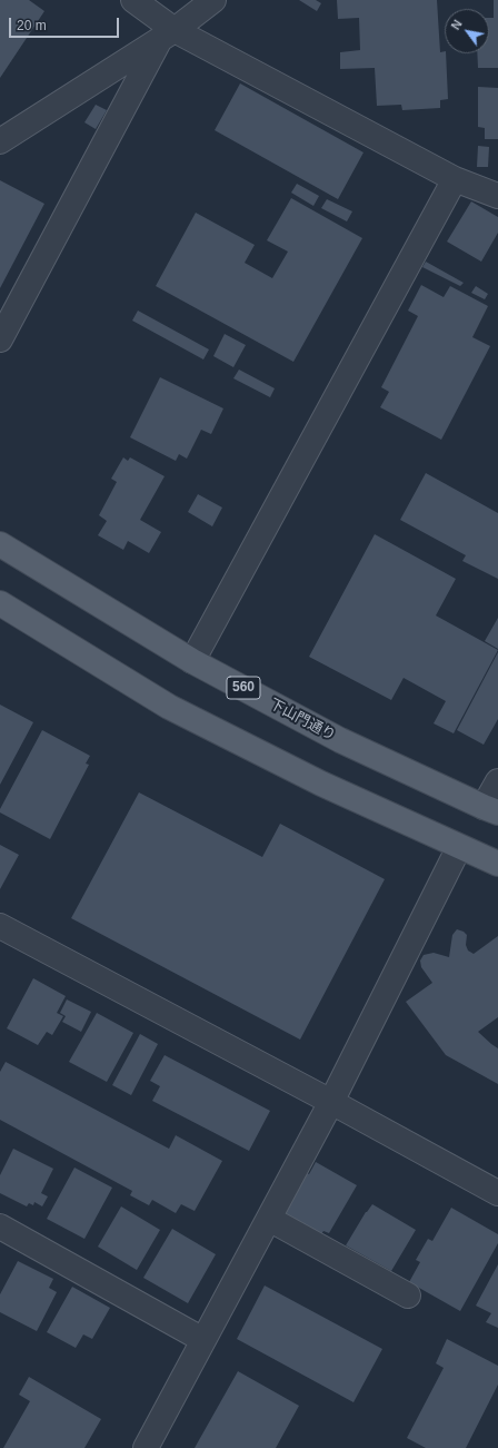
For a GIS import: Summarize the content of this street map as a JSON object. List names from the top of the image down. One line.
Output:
{"streets":{"main road":["560","下山門通り"]},"scale_bar":"20 m","north":"top left"}
